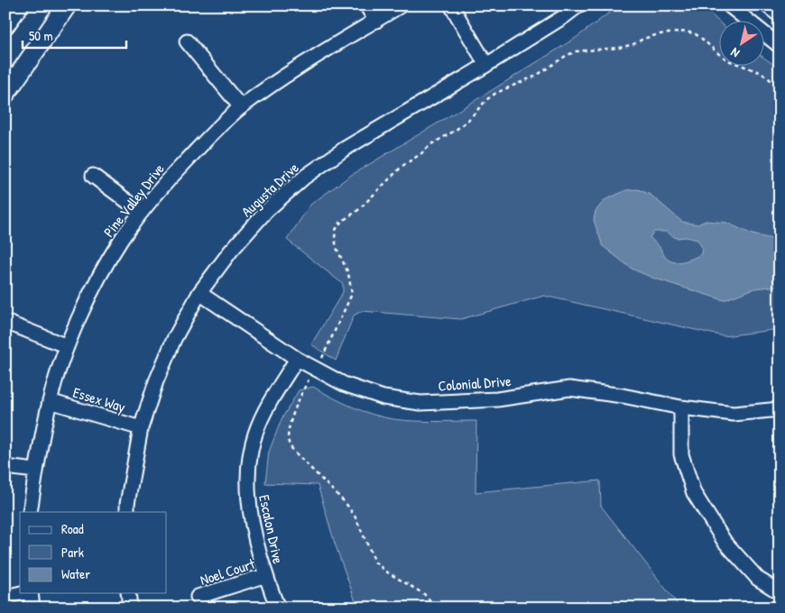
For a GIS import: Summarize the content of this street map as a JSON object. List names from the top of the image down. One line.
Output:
{"streets":{"street":["Augusta Drive","Pine Valley Drive","Colonial Drive","Essex Way","Escalon Drive","Noel Court"]},"crossings":[["Augusta Drive","Colonial Drive"],["Augusta Drive","Essex Way"],["Pine Valley Drive","Essex Way"],["Colonial Drive","Escalon Drive"],["Escalon Drive","Noel Court"]],"legend":["Road","Park","Water"],"scale_bar":"50 m","north":"bottom left"}
